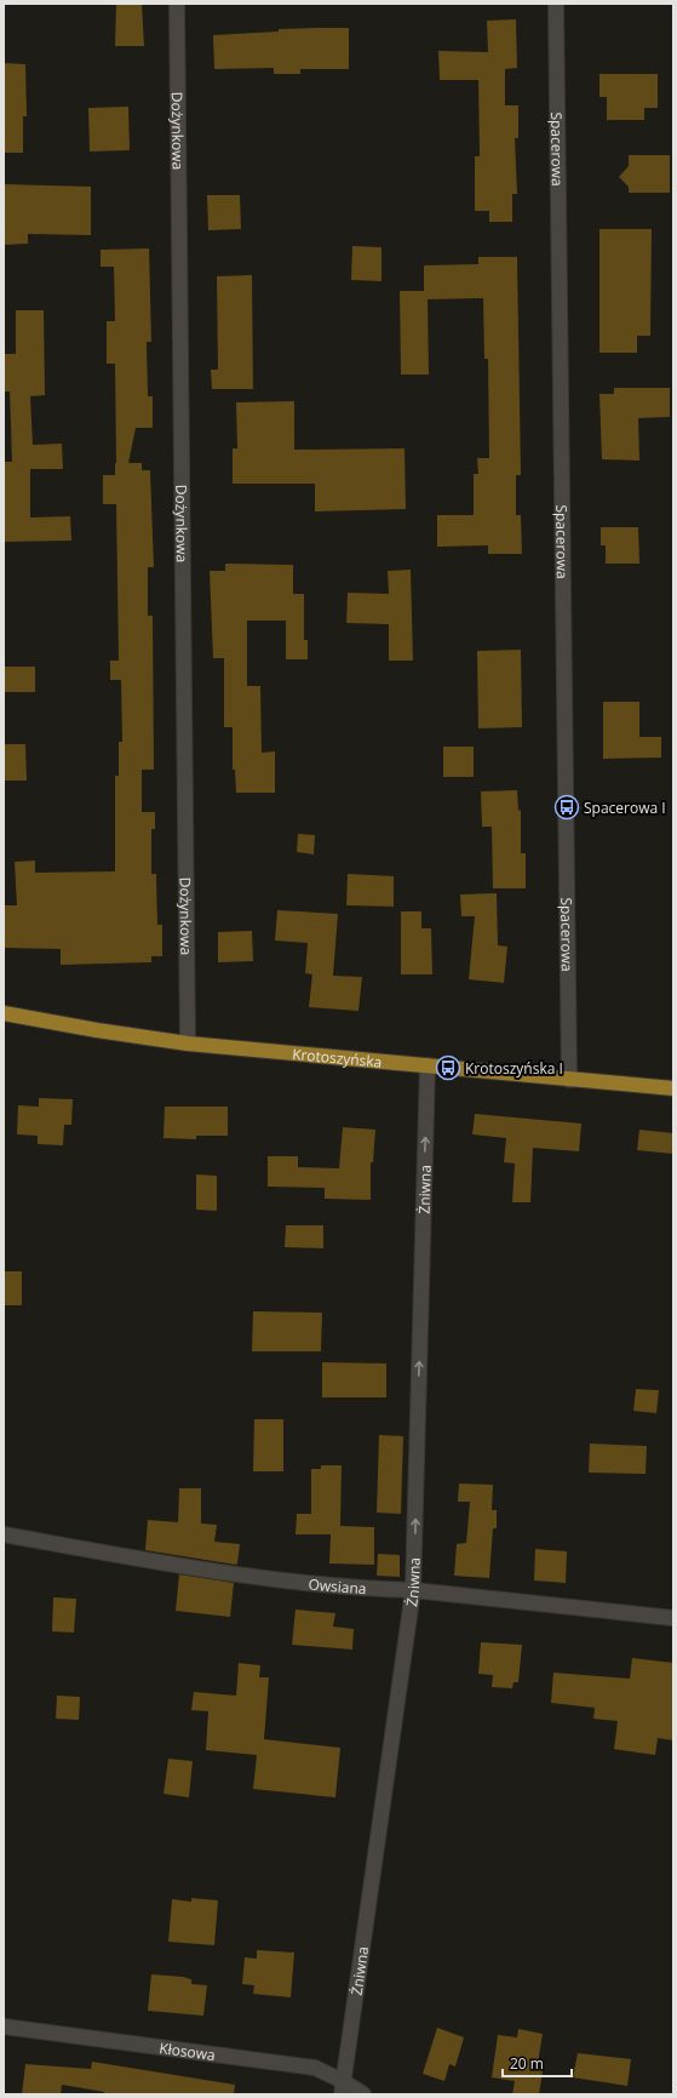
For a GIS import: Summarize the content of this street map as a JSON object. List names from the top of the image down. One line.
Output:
{"streets":{"main road":["Krotoszyńska"],"street":["Dożynkowa","Spacerowa","Żniwna","Owsiana","Kłosowa"]},"crossings":[["Dożynkowa","Krotoszyńska"],["Spacerowa","Krotoszyńska"],["Krotoszyńska","Żniwna"],["Żniwna","Owsiana"],["Żniwna","Kłosowa"]],"one_way":["Żniwna"],"places":{"bus stop":["Spacerowa I","Krotoszyńska I"]},"scale_bar":"20 m"}
